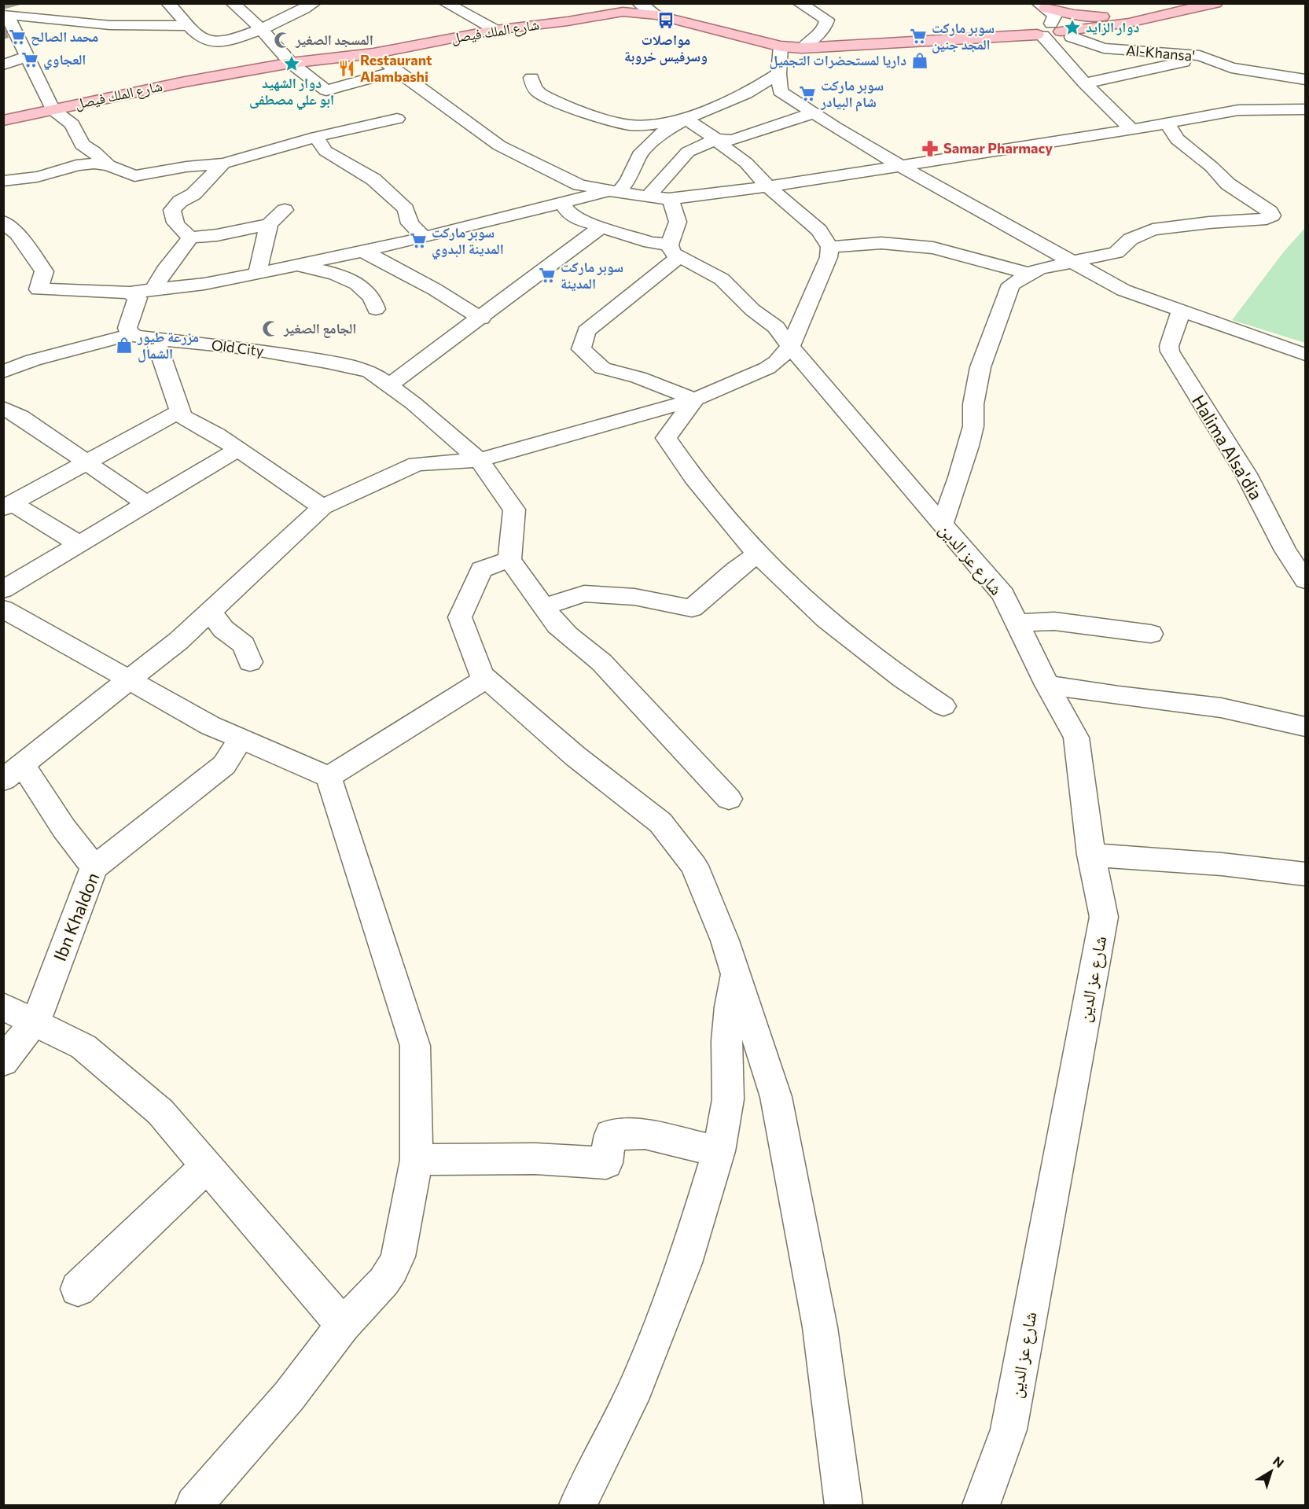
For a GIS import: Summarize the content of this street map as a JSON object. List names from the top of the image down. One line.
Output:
{"streets":{"main road":["شارع الملك فيصل"],"street":["Al-Khansa'","Old City","Halima Alsa'dia","شارع عز الدين","Ibn Khaldon"]},"crossings":[["شارع الملك فيصل","Al-Khansa'"]],"places":{"bus stop":["مواصلات وسرفيس خروبة"],"place":["دوار الزايد","دوار الشهيد ابو علي مصطفى"],"supermarket":["سوبر ماركت المجد جنين","محمد الصالح","العجاوي","سوبر ماركت شام البيادر","سوبر ماركت المدينة البدوي","سوبر ماركت المدينة"],"mosque":["المسجد الصغير","الجامع الصغير"],"shop":["داريا لمستحضرات التجميل","مزرعة طيور الشمال"],"restaurant":["Restaurant Alambashi"],"pharmacy":["Samar Pharmacy"]},"north":"top right"}
